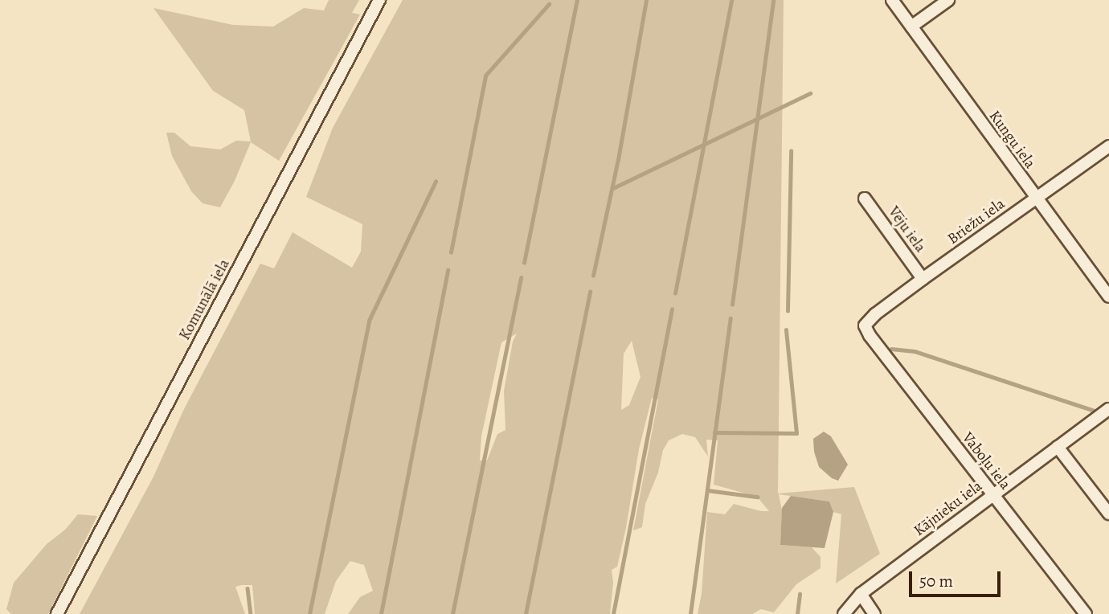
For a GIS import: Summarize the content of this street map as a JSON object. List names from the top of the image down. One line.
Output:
{"streets":{"street":["Kungu iela","Briežu iela","Vēju iela","Komunālā iela","Vaboļu iela","Kājnieku iela"]},"crossings":[["Kungu iela","Briežu iela"],["Briežu iela","Vēju iela"],["Briežu iela","Vaboļu iela"],["Vaboļu iela","Kājnieku iela"]],"scale_bar":"50 m"}
